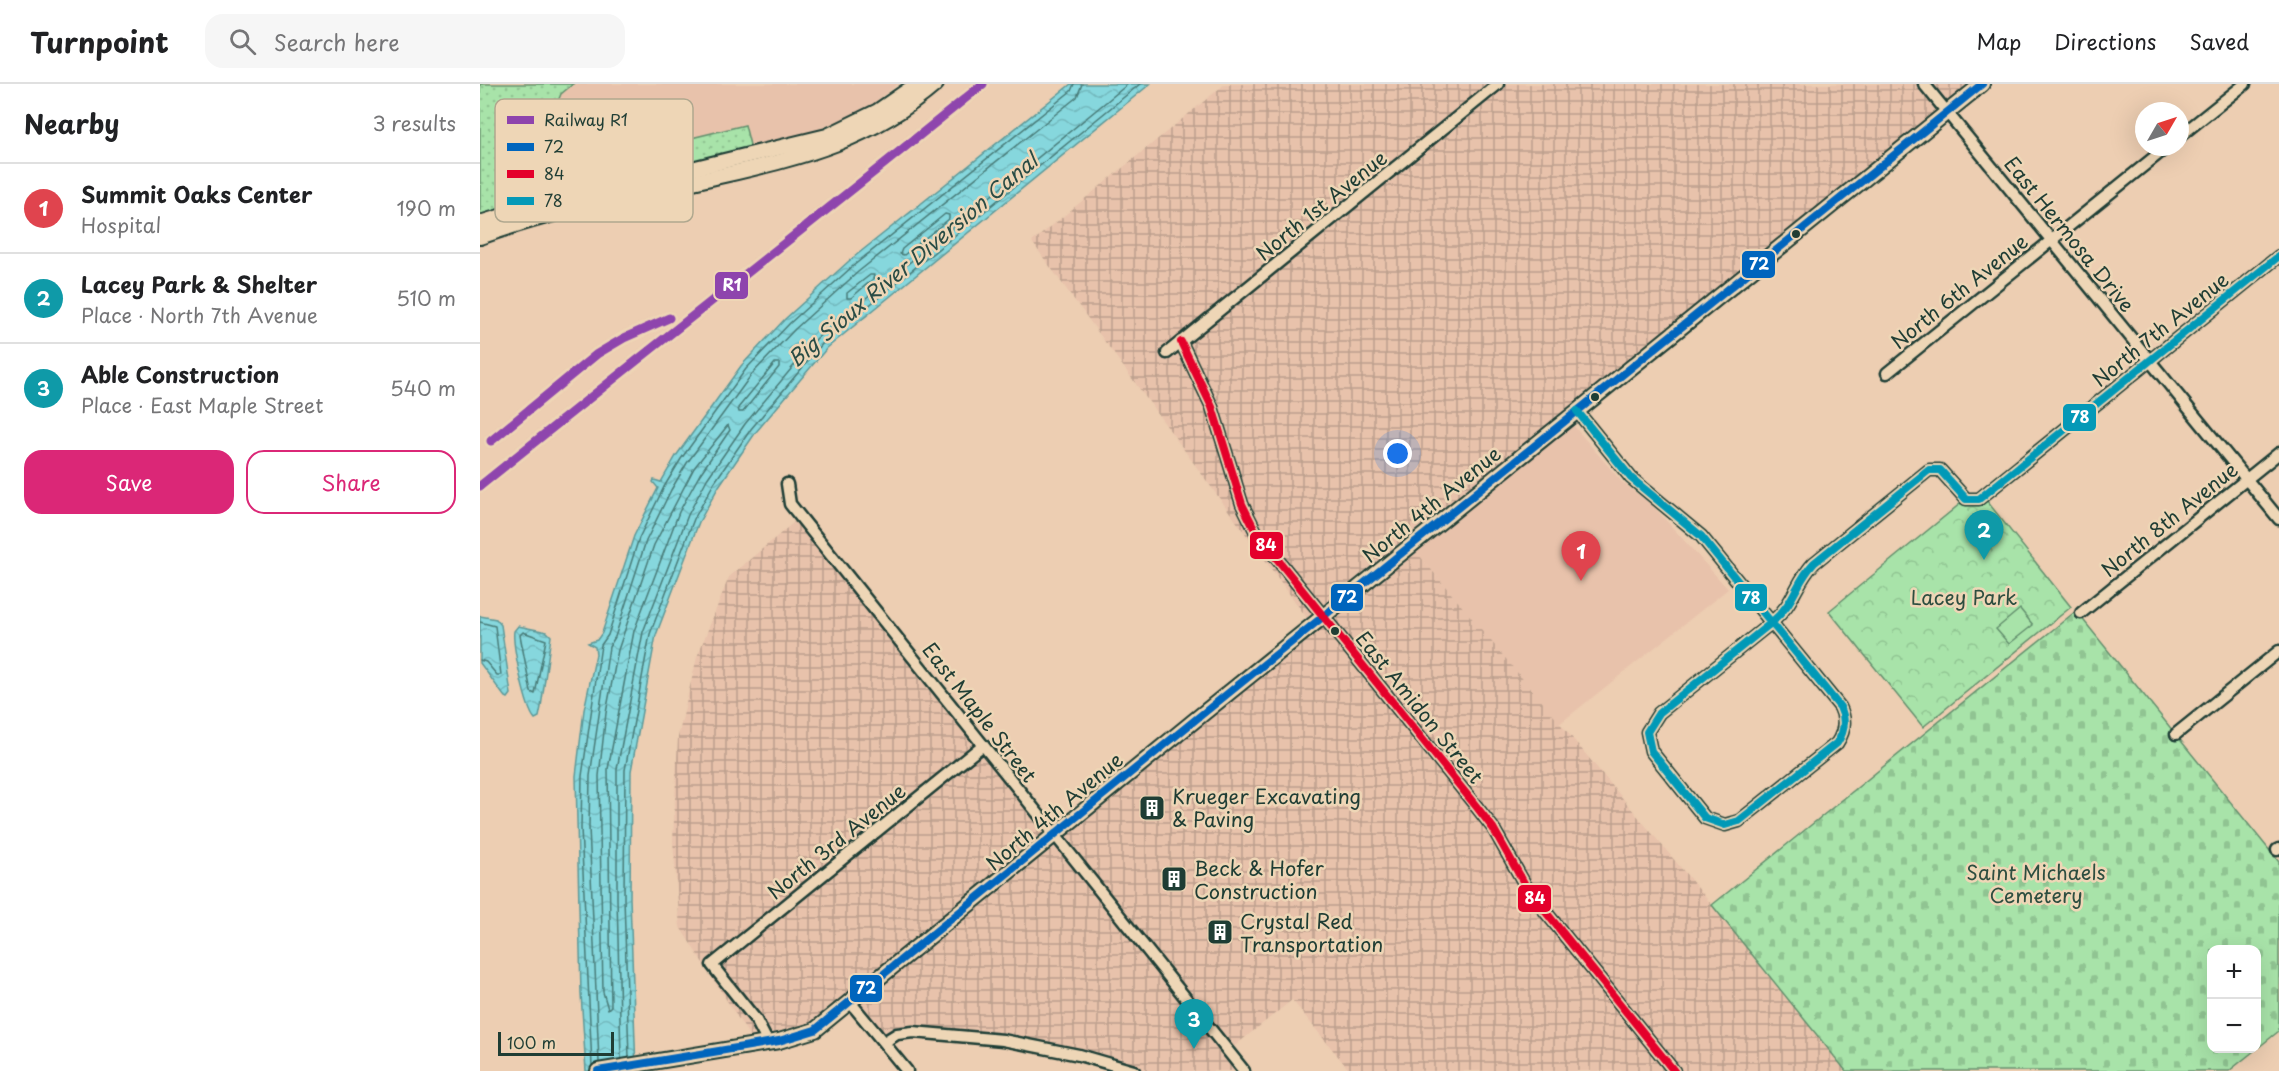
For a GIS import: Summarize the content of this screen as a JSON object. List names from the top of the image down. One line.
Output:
{"streets":{"main road":["North 4th Avenue"],"street":["North 1st Avenue","East Hermosa Drive","North 6th Avenue","North 7th Avenue","North 8th Avenue","East Amidon Street","East Maple Street","North 3rd Avenue"]},"crossings":[["North 1st Avenue","East Amidon Street"],["East Hermosa Drive","North 6th Avenue"],["East Hermosa Drive","North 7th Avenue"],["East Hermosa Drive","North 4th Avenue"],["East Hermosa Drive","North 8th Avenue"],["North 4th Avenue","East Amidon Street"],["North 4th Avenue","East Maple Street"],["North 4th Avenue","North 3rd Avenue"],["East Maple Street","North 3rd Avenue"]],"water":["Big Sioux River Diversion Canal"],"parks":["Lacey Park","Saint Michaels Cemetery"],"places":{"building":["Krueger Excavating & Paving","Beck & Hofer Construction","Crystal Red Transportation"]},"lines":["rail line R1","transit line 72","transit line 78","transit line 84"],"legend":["Railway R1","72","84","78"],"scale_bar":"100 m","north":"top right","page":{"header":"Turnpoint","search":"Search here","nav":["Map","Directions","Saved"],"heading":["Nearby","3 results"],"list":[{"mark":"1","name":"Summit Oaks Center","note":"Hospital","value":"190 m"},{"mark":"2","name":"Lacey Park & Shelter","note":"Place · North 7th Avenue","value":"510 m"},{"mark":"3","name":"Able Construction","note":"Place · East Maple Street","value":"540 m"}],"buttons":["Save","Share"],"pins":["2","1","3"],"map_buttons":["+","−"],"scale":"100 m"}}
